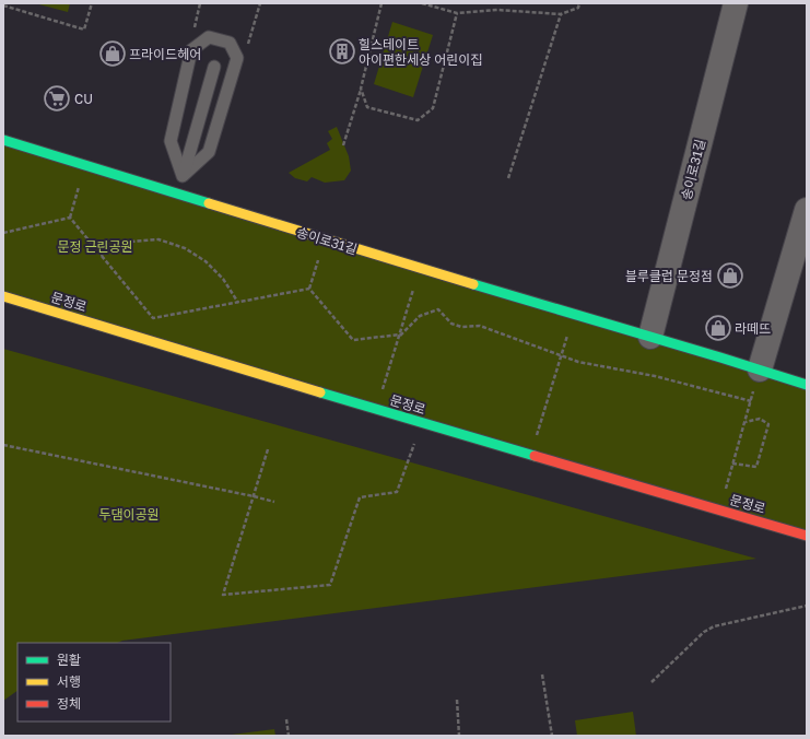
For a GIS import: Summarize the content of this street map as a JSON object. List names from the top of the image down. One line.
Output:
{"streets":{"street":["송이로31길","문정로"]},"parks":["문정 근린공원","두댐이공원"],"places":{"building":["힐스테이트 아이편한세상 어린이집"],"shop":["프라이드헤어","블루클럽 문정점","라떼뜨"],"supermarket":["CU"]},"legend":["원활","서행","정체"]}
